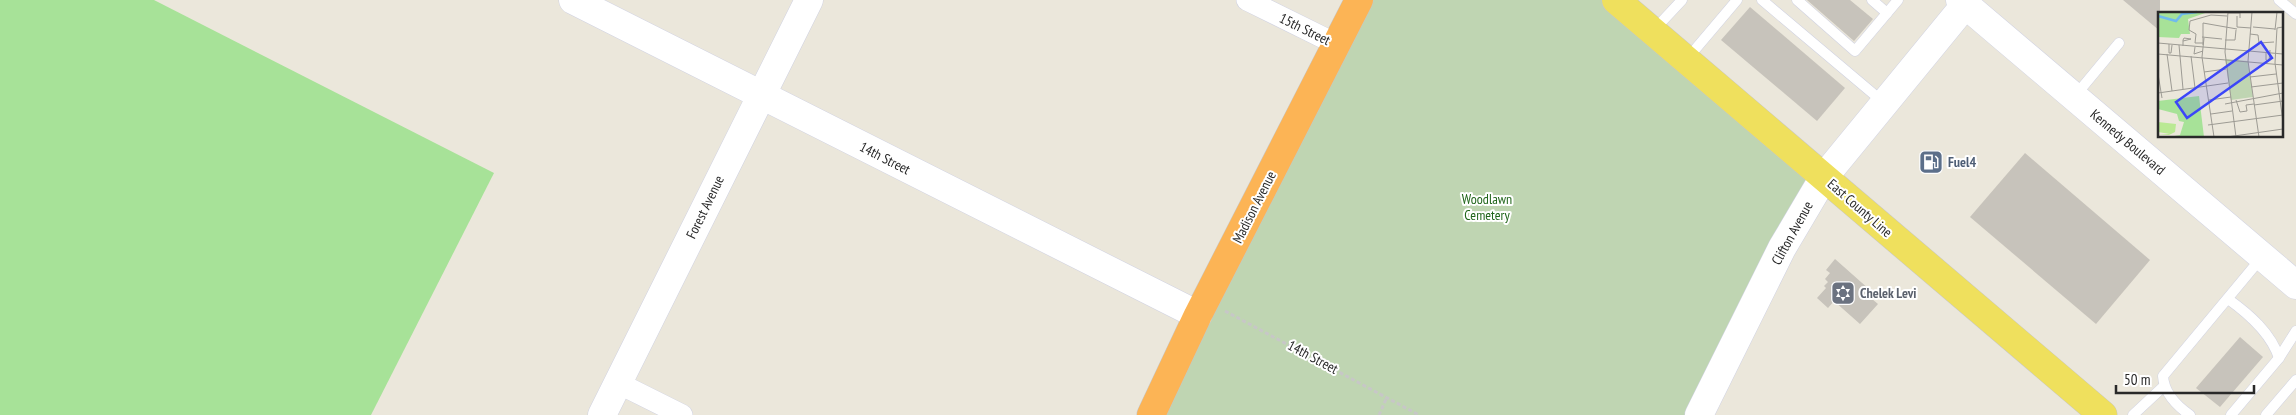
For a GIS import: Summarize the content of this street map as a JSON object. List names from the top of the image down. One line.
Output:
{"streets":{"highway":["Madison Avenue"],"main road":["East County Line"],"street":["15th Street","Kennedy Boulevard","14th Street","Forest Avenue","Clifton Avenue"]},"crossings":[["15th Street","Madison Avenue"],["Kennedy Boulevard","Clifton Avenue"],["14th Street","Forest Avenue"],["14th Street","Madison Avenue"],["East County Line","Clifton Avenue"]],"parks":["Woodlawn Cemetery"],"places":{"fuel station":["Fuel4"],"synagogue":["Chelek Levi"]},"scale_bar":"50 m"}
